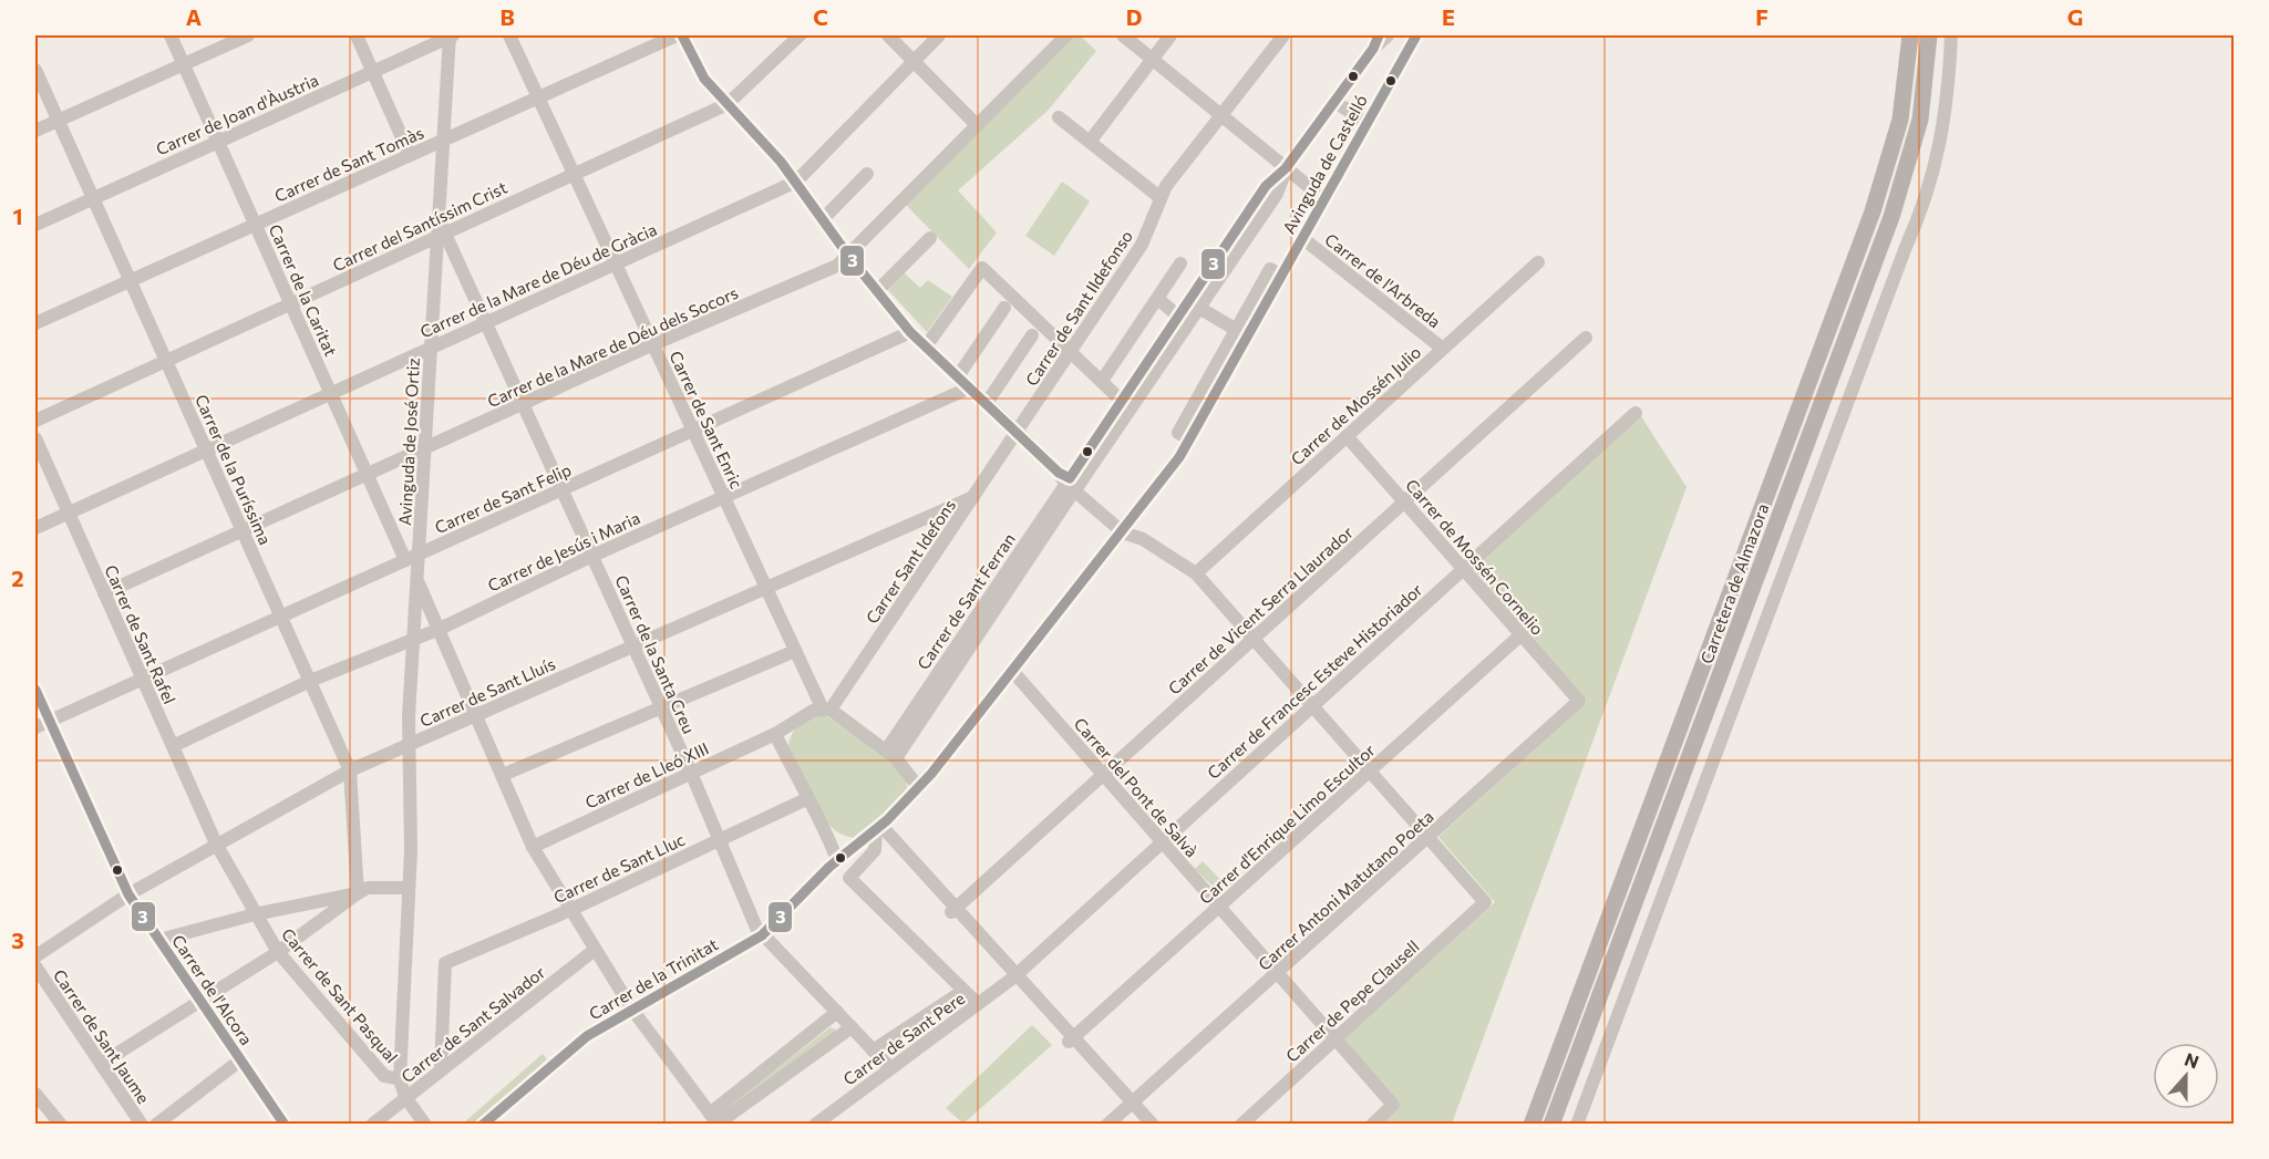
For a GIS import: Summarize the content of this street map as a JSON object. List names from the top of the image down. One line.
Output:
{"streets":{"main road":["Carretera de Almazora"],"street":["Carrer de Joan d'Àustria","Carrer de Sant Tomàs","Avinguda de Castelló","Carrer del Santíssim Crist","Carrer de la Mare de Déu de Gràcia","Carrer de l'Arbreda","Carrer de la Caritat","Carrer de Sant Ildefonso","Carrer de la Mare de Déu dels Socors","Carrer de Mossén Julio","Carrer de Sant Enric","Avinguda de José Ortiz","Carrer de la Puríssima","Carrer de Sant Felip","Carrer de Jesús i Maria","Carrer de Mossén Cornelio","Carrer Sant Idefons","Carrer de Sant Ferran","Carrer de Vicent Serra Llaurador","Carrer de Sant Rafel","Carrer de la Santa Creu","Carrer de Francesc Esteve Historiador","Carrer de Sant Lluís","Carrer de Lleó XIII","Carrer del Pont de Salvà","Carrer d'Enrique Limo Escultor","Carrer de Sant Lluc","Carrer Antoni Matutano Poeta","Carrer de la Trinitat","Carrer de l'Alcora","Carrer de Sant Pasqual","Carrer de Pepe Clausell","Carrer de Sant Salvador","Carrer de Sant Jaume","Carrer de Sant Pere"]},"crossings":[["Carrer de Joan d'Àustria","Carrer de la Caritat"],["Carrer de Joan d'Àustria","Avinguda de José Ortiz"],["Carrer de Joan d'Àustria","Carrer de la Puríssima"],["Carrer de Sant Tomàs","Carrer de la Caritat"],["Carrer de Sant Tomàs","Carrer de Sant Enric"],["Carrer de Sant Tomàs","Avinguda de José Ortiz"],["Carrer de Sant Tomàs","Carrer de la Puríssima"],["Avinguda de Castelló","Carrer de l'Arbreda"],["Avinguda de Castelló","Carrer del Pont de Salvà"],["Avinguda de Castelló","Carrer de la Trinitat"],["Avinguda de Castelló","Carrer de Sant Pere"],["Carrer del Santíssim Crist","Carrer de la Caritat"],["Carrer del Santíssim Crist","Carrer de Sant Enric"],["Carrer del Santíssim Crist","Avinguda de José Ortiz"],["Carrer del Santíssim Crist","Carrer de la Puríssima"],["Carrer del Santíssim Crist","Carrer de la Santa Creu"],["Carrer de la Mare de Déu de Gràcia","Carrer de la Caritat"],["Carrer de la Mare de Déu de Gràcia","Carrer de Sant Enric"],["Carrer de la Mare de Déu de Gràcia","Avinguda de José Ortiz"],["Carrer de la Mare de Déu de Gràcia","Carrer de la Puríssima"],["Carrer de la Mare de Déu de Gràcia","Carrer de Sant Rafel"],["Carrer de la Mare de Déu de Gràcia","Carrer de la Santa Creu"],["Carrer de l'Arbreda","Carrer de Mossén Julio"],["Carrer de la Caritat","Carrer de la Mare de Déu dels Socors"],["Carrer de la Caritat","Avinguda de José Ortiz"],["Carrer de la Caritat","Carrer de Sant Felip"],["Carrer de Sant Ildefonso","Carrer Sant Idefons"],["Carrer de la Mare de Déu dels Socors","Carrer de Sant Enric"],["Carrer de la Mare de Déu dels Socors","Avinguda de José Ortiz"],["Carrer de la Mare de Déu dels Socors","Carrer de la Puríssima"],["Carrer de la Mare de Déu dels Socors","Carrer de Sant Rafel"],["Carrer de la Mare de Déu dels Socors","Carrer de la Santa Creu"],["Carrer de Mossén Julio","Carrer de Mossén Cornelio"],["Carrer de Sant Enric","Carrer de Sant Felip"],["Carrer de Sant Enric","Carrer de Jesús i Maria"],["Carrer de Sant Enric","Carrer Sant Idefons"],["Carrer de Sant Enric","Carrer de Sant Lluís"],["Carrer de Sant Enric","Carrer de Lleó XIII"],["Avinguda de José Ortiz","Carrer de Sant Felip"],["Avinguda de José Ortiz","Carrer de Jesús i Maria"],["Avinguda de José Ortiz","Carrer de la Santa Creu"],["Avinguda de José Ortiz","Carrer de Sant Lluís"],["Avinguda de José Ortiz","Carrer de Sant Pasqual"],["Carrer de la Puríssima","Carrer de Sant Felip"],["Carrer de la Puríssima","Carrer de Jesús i Maria"],["Carrer de la Puríssima","Carrer de Sant Lluís"],["Carrer de Sant Felip","Carrer de Sant Rafel"],["Carrer de Sant Felip","Carrer de la Santa Creu"],["Carrer de Sant Felip","Carrer de l'Alcora"],["Carrer de Jesús i Maria","Carrer de Sant Rafel"],["Carrer de Jesús i Maria","Carrer de la Santa Creu"],["Carrer de Mossén Cornelio","Carrer de Vicent Serra Llaurador"],["Carrer de Mossén Cornelio","Carrer de Francesc Esteve Historiador"],["Carrer de Mossén Cornelio","Carrer d'Enrique Limo Escultor"],["Carrer de Mossén Cornelio","Carrer Antoni Matutano Poeta"],["Carrer Sant Idefons","Carrer de Sant Lluís"],["Carrer Sant Idefons","Carrer de Lleó XIII"],["Carrer de Vicent Serra Llaurador","Carrer del Pont de Salvà"],["Carrer de Sant Rafel","Carrer de Sant Lluís"],["Carrer de Sant Rafel","Carrer de Sant Pasqual"],["Carrer de la Santa Creu","Carrer de Sant Lluís"],["Carrer de la Santa Creu","Carrer de Lleó XIII"],["Carrer de la Santa Creu","Carrer de Sant Lluc"],["Carrer de la Santa Creu","Carrer de la Trinitat"],["Carrer de la Santa Creu","Carrer de Sant Pere"],["Carrer de Francesc Esteve Historiador","Carrer del Pont de Salvà"],["Carrer de Francesc Esteve Historiador","Carrer de Sant Pere"],["Carrer de Sant Lluís","Carrer de l'Alcora"],["Carrer de Sant Lluís","Carrer de Sant Pasqual"],["Carrer del Pont de Salvà","Carrer d'Enrique Limo Escultor"],["Carrer del Pont de Salvà","Carrer Antoni Matutano Poeta"],["Carrer del Pont de Salvà","Carrer de Pepe Clausell"],["Carrer de Sant Lluc","Carrer de Sant Salvador"],["Carrer Antoni Matutano Poeta","Carrer de Pepe Clausell"],["Carrer de Sant Pasqual","Carrer de Sant Salvador"]],"lines":["transit line 3"],"north":"top","grid":{"columns":["A","B","C","D","E","F","G"],"rows":["1","2","3"]}}
